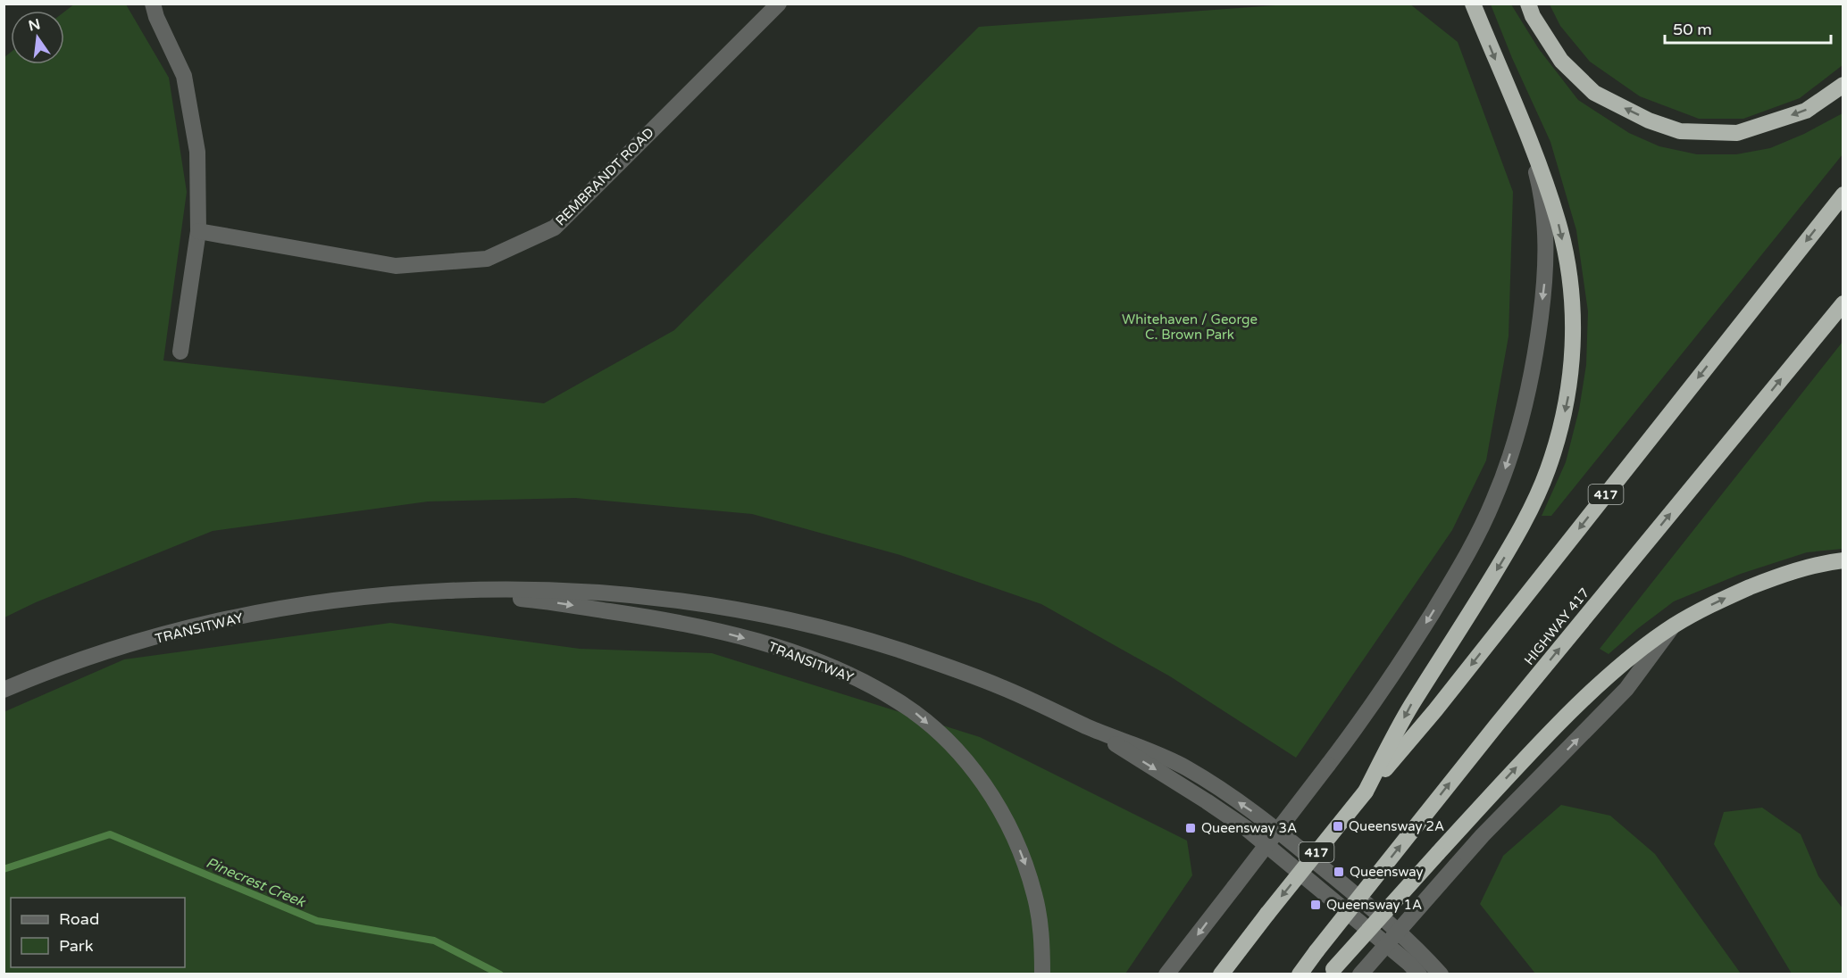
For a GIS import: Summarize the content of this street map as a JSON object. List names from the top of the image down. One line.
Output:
{"streets":{"highway":["417","HIGHWAY 417"],"street":["REMBRANDT ROAD","TRANSITWAY"]},"water":["Pinecrest Creek"],"parks":["Whitehaven / George C. Brown Park"],"places":{"transit":["Queensway 2A","Queensway 3A","Queensway","Queensway 1A"]},"legend":["Road","Park"],"scale_bar":"50 m","north":"top"}
